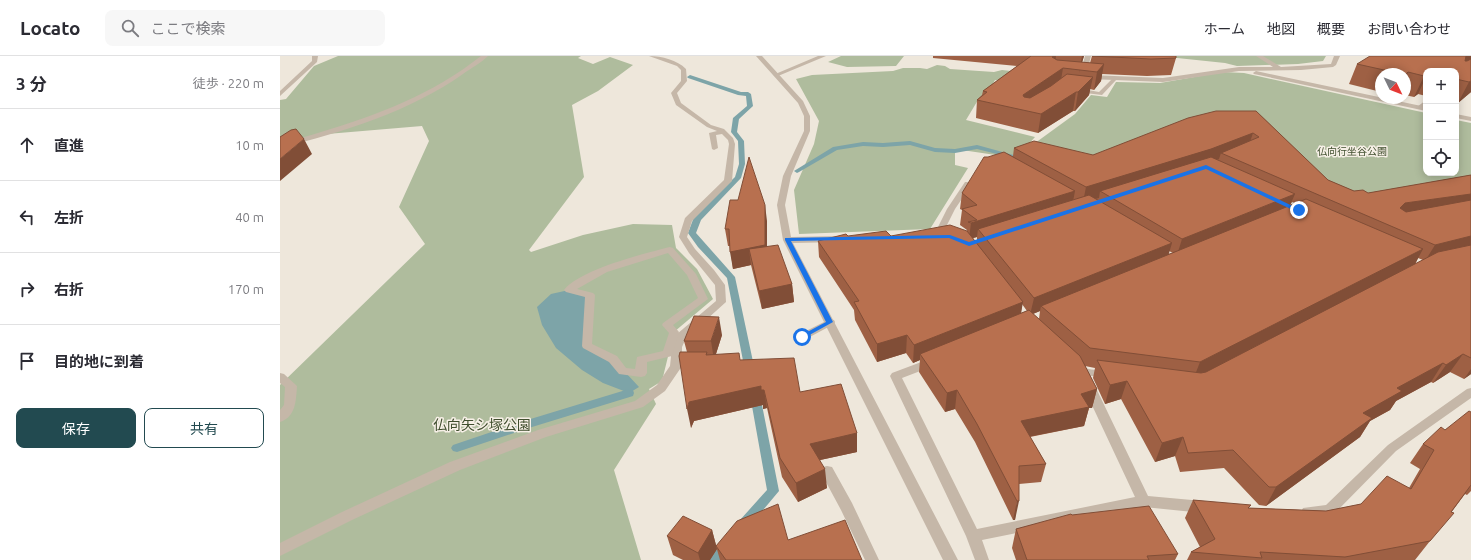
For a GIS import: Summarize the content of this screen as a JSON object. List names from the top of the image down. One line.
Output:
{"parks":["仏向行坐谷公園","仏向矢シ塚公園"],"north":"bottom right","page":{"header":"Locato","search":"ここで検索","nav":["ホーム","地図","概要","お問い合わせ"],"heading":["3 分","徒歩 · 220 m"],"map_buttons":["+","−"],"list":[["直進","10 m"],["左折","40 m"],["右折","170 m"],"目的地に到着"],"buttons":["保存","共有"]}}
